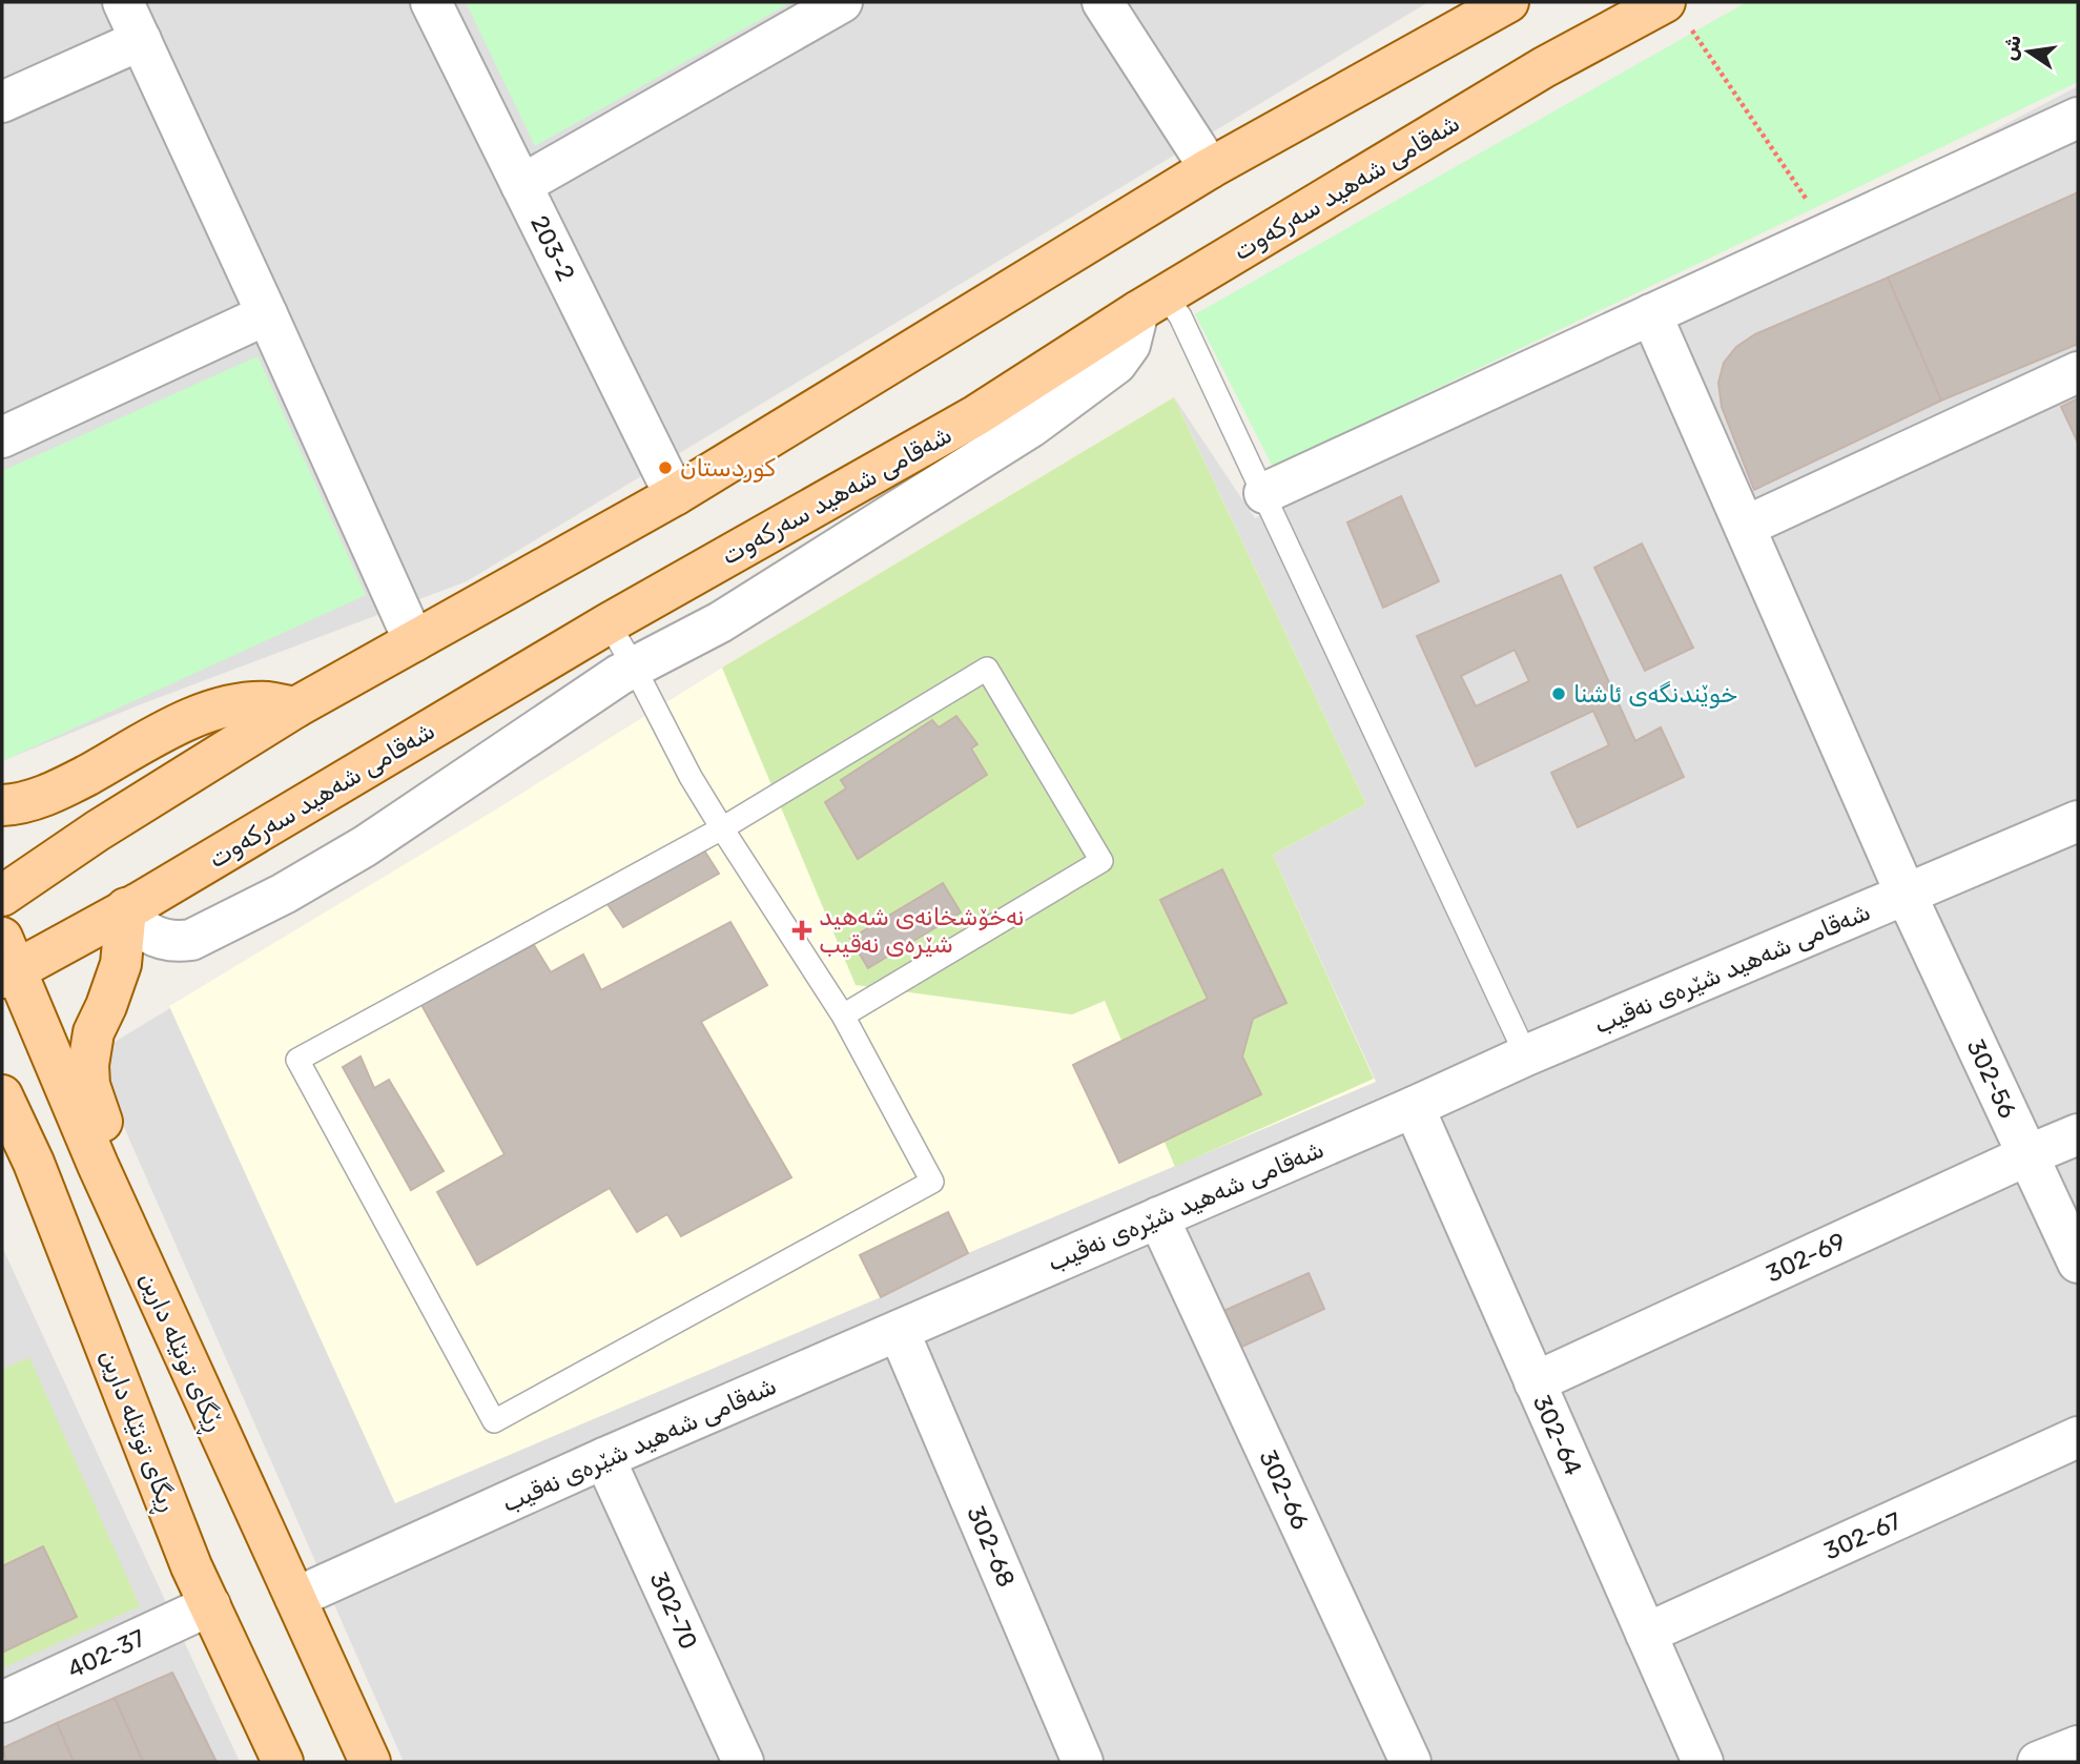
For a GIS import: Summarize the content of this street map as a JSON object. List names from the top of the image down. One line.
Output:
{"streets":{"main road":["شەقامی شەهید سەرکەوت","ڕێگای تونێلە دارین","ڕیگای تونێلە دارین"],"street":["203-2","شەقامی شەهید شێرەی نەقیب","302-56","302-69","302-64","302-66","302-67","302-68","302-70","402-37"]},"crossings":[["شەقامی شەهید سەرکەوت","ڕێگای تونێلە دارین"],["شەقامی شەهید شێرەی نەقیب","302-56"],["شەقامی شەهید شێرەی نەقیب","ڕێگای تونێلە دارین"],["شەقامی شەهید شێرەی نەقیب","302-64"],["شەقامی شەهید شێرەی نەقیب","302-66"],["شەقامی شەهید شێرەی نەقیب","302-68"],["شەقامی شەهید شێرەی نەقیب","302-70"],["302-56","302-69"],["302-69","302-64"],["ڕیگای تونێلە دارین","402-37"],["302-64","302-67"]],"places":{"other":["كوردستان","خوێندنگەی ئاشنا"],"health":["نەخۆشخانەی شەهید شێرەی نەقیب"]},"north":"left"}
